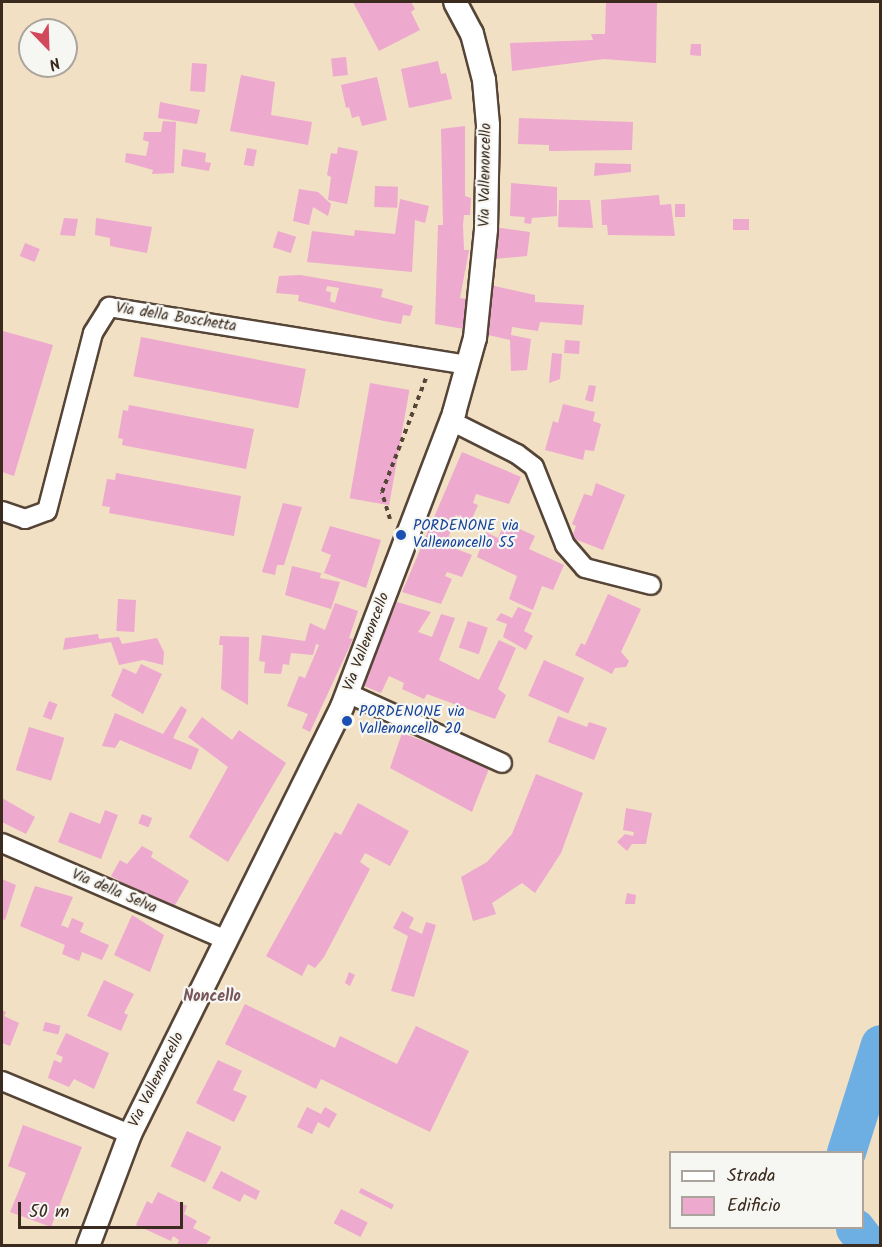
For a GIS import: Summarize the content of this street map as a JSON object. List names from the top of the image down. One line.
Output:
{"streets":{"street":["Via Vallenoncello","Via della Boschetta","Via della Selva"]},"crossings":[["Via Vallenoncello","Via della Boschetta"],["Via Vallenoncello","Via della Selva"]],"districts":["Noncello"],"places":["PORDENONE via Vallenoncello 55","PORDENONE via Vallenoncello 20"],"legend":["Strada","Edificio"],"scale_bar":"50 m","north":"bottom right"}
